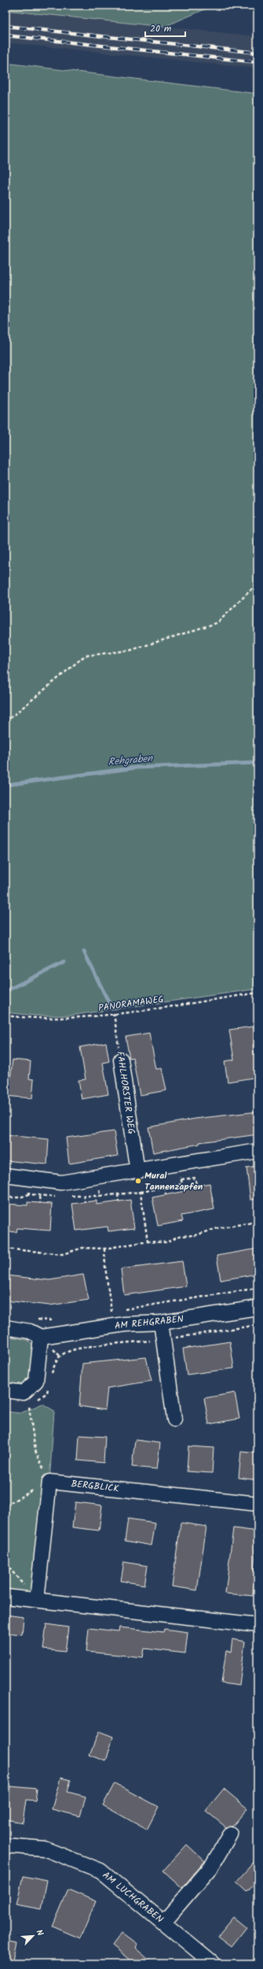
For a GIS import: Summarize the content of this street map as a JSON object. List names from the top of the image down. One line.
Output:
{"streets":{"street":["FAHLHORSTER WEG","AM REHGRABEN","BERGBLICK","AM LUCHGRABEN"],"path":["PANORAMAWEG"]},"crossings":[["PANORAMAWEG","FAHLHORSTER WEG"]],"water":["Rehgraben"],"places":["Mural Tannenzapfen"],"scale_bar":"20 m","north":"top right"}
